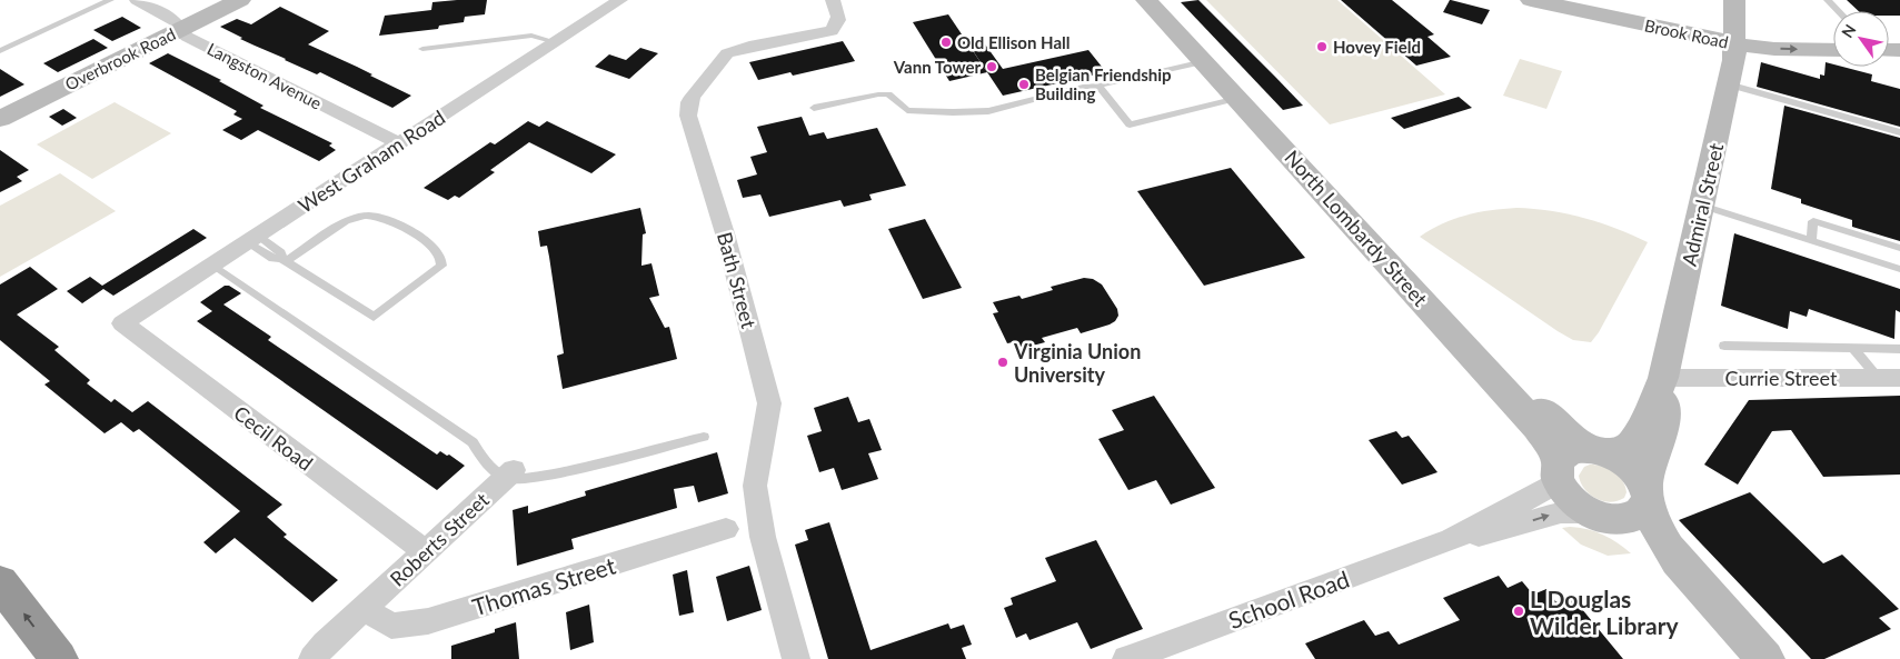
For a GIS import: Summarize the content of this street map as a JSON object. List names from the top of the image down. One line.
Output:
{"streets":{"main road":["Brook Road","Overbrook Road","Admiral Street","North Lombardy Street"],"street":["Langston Avenue","West Graham Road","Bath Street","Currie Street","Cecil Road","Roberts Street","Thomas Street","School Road"]},"crossings":[["Brook Road","Admiral Street"],["Overbrook Road","Langston Avenue"],["Langston Avenue","West Graham Road"],["West Graham Road","Cecil Road"],["Admiral Street","North Lombardy Street"],["Admiral Street","Currie Street"],["Admiral Street","School Road"],["North Lombardy Street","School Road"],["Cecil Road","Roberts Street"],["Roberts Street","Thomas Street"]],"places":["Old Ellison Hall","Hovey Field","Vann Tower","Belgian Friendship Building","Virginia Union University","L Douglas Wilder Library"],"north":"top left"}
